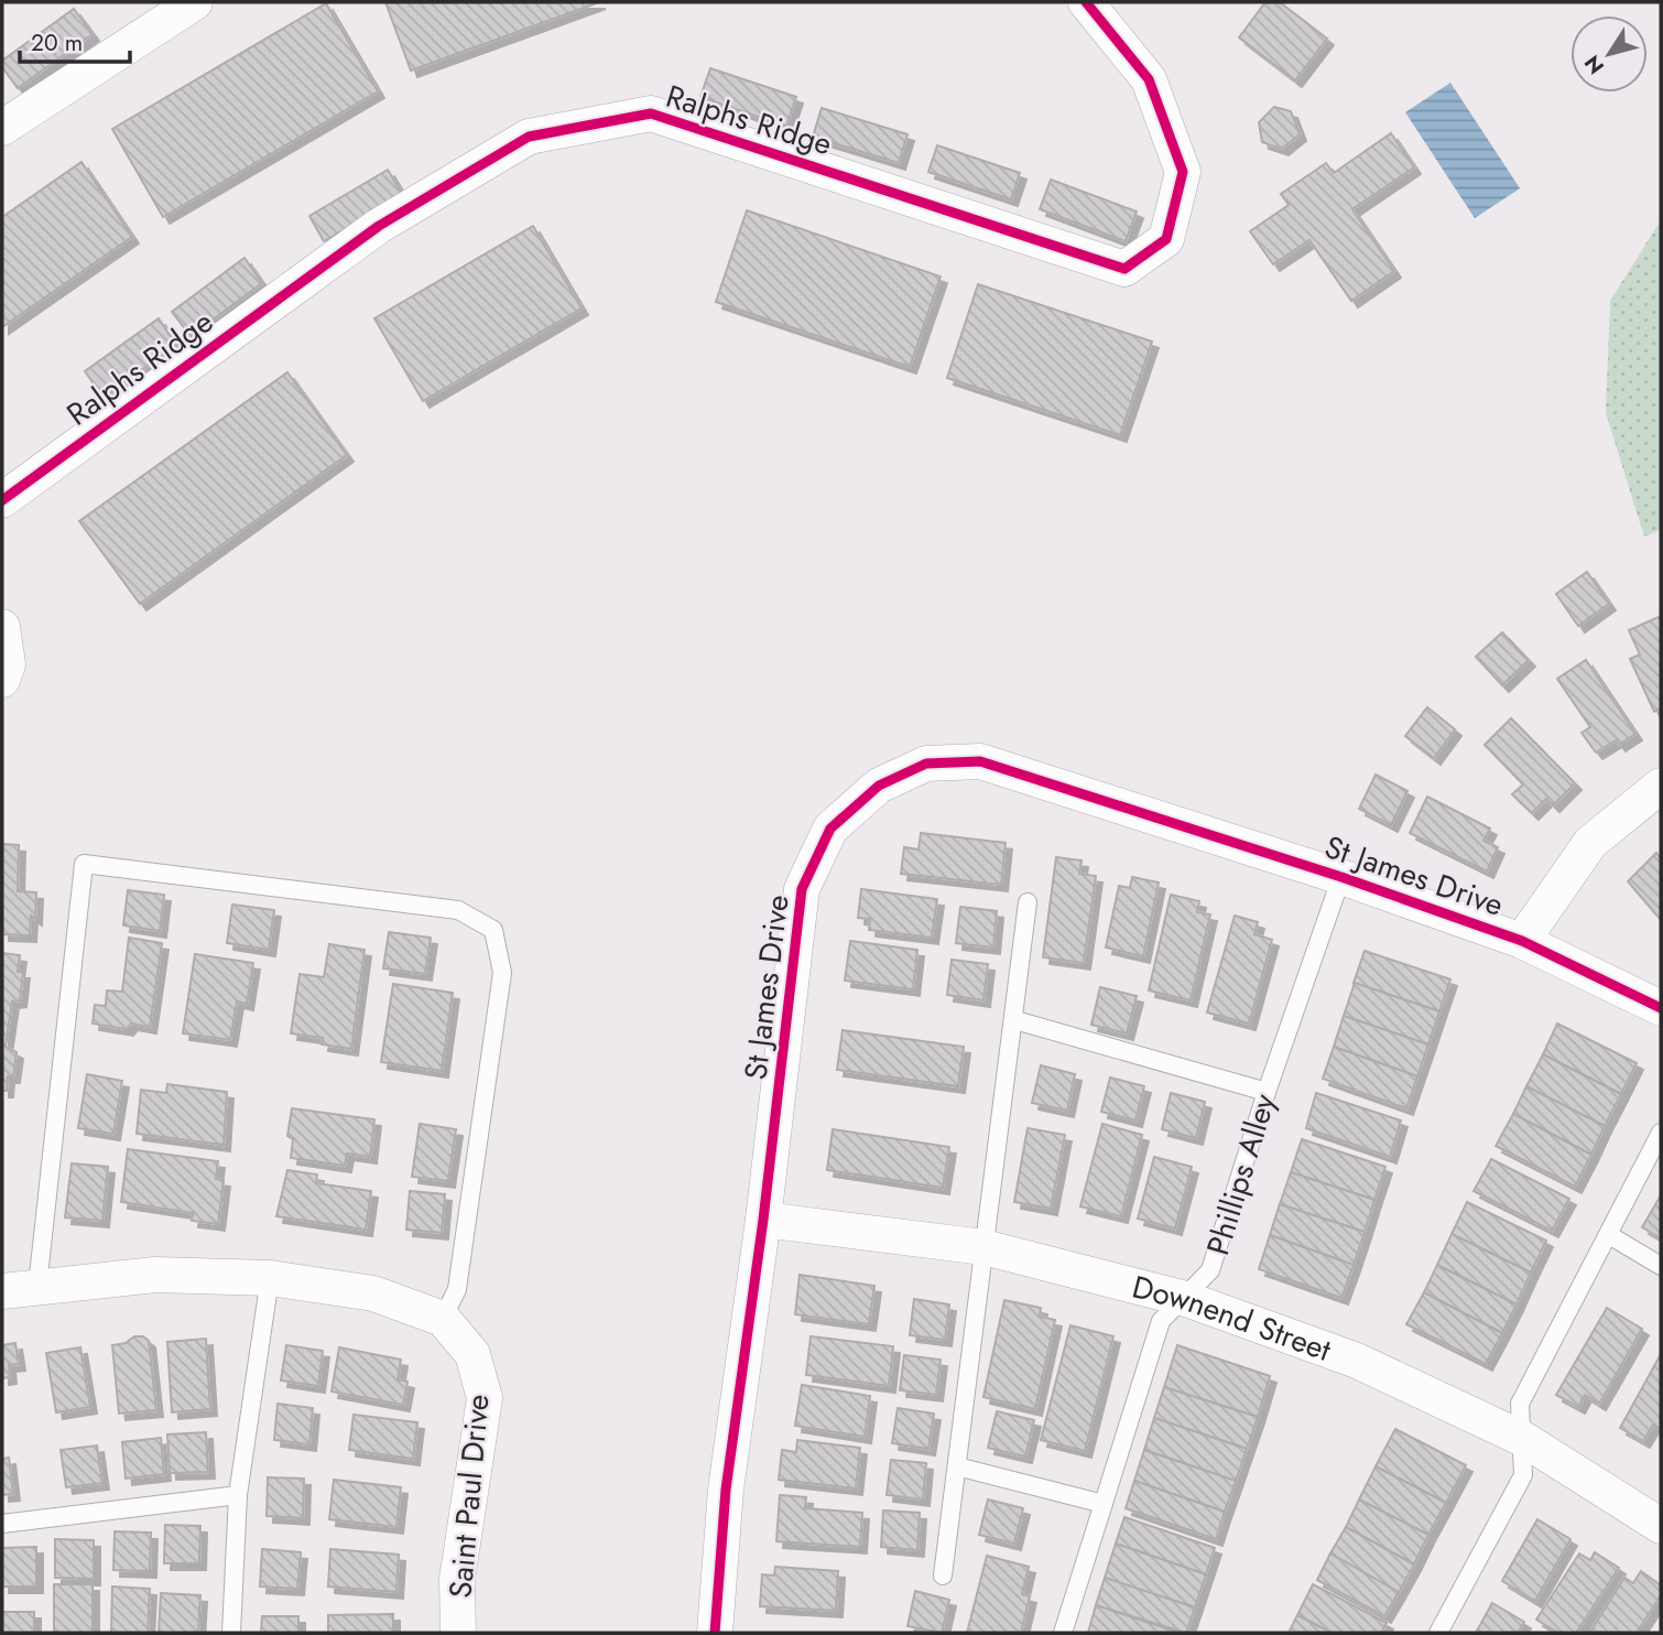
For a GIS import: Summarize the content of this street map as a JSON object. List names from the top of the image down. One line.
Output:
{"streets":{"street":["Ralphs Ridge","St James Drive","Downend Street","Saint Paul Drive"],"lane":["Phillips Alley"]},"crossings":[["St James Drive","Phillips Alley"],["St James Drive","Downend Street"],["Phillips Alley","Downend Street"]],"scale_bar":"20 m","north":"bottom left"}
